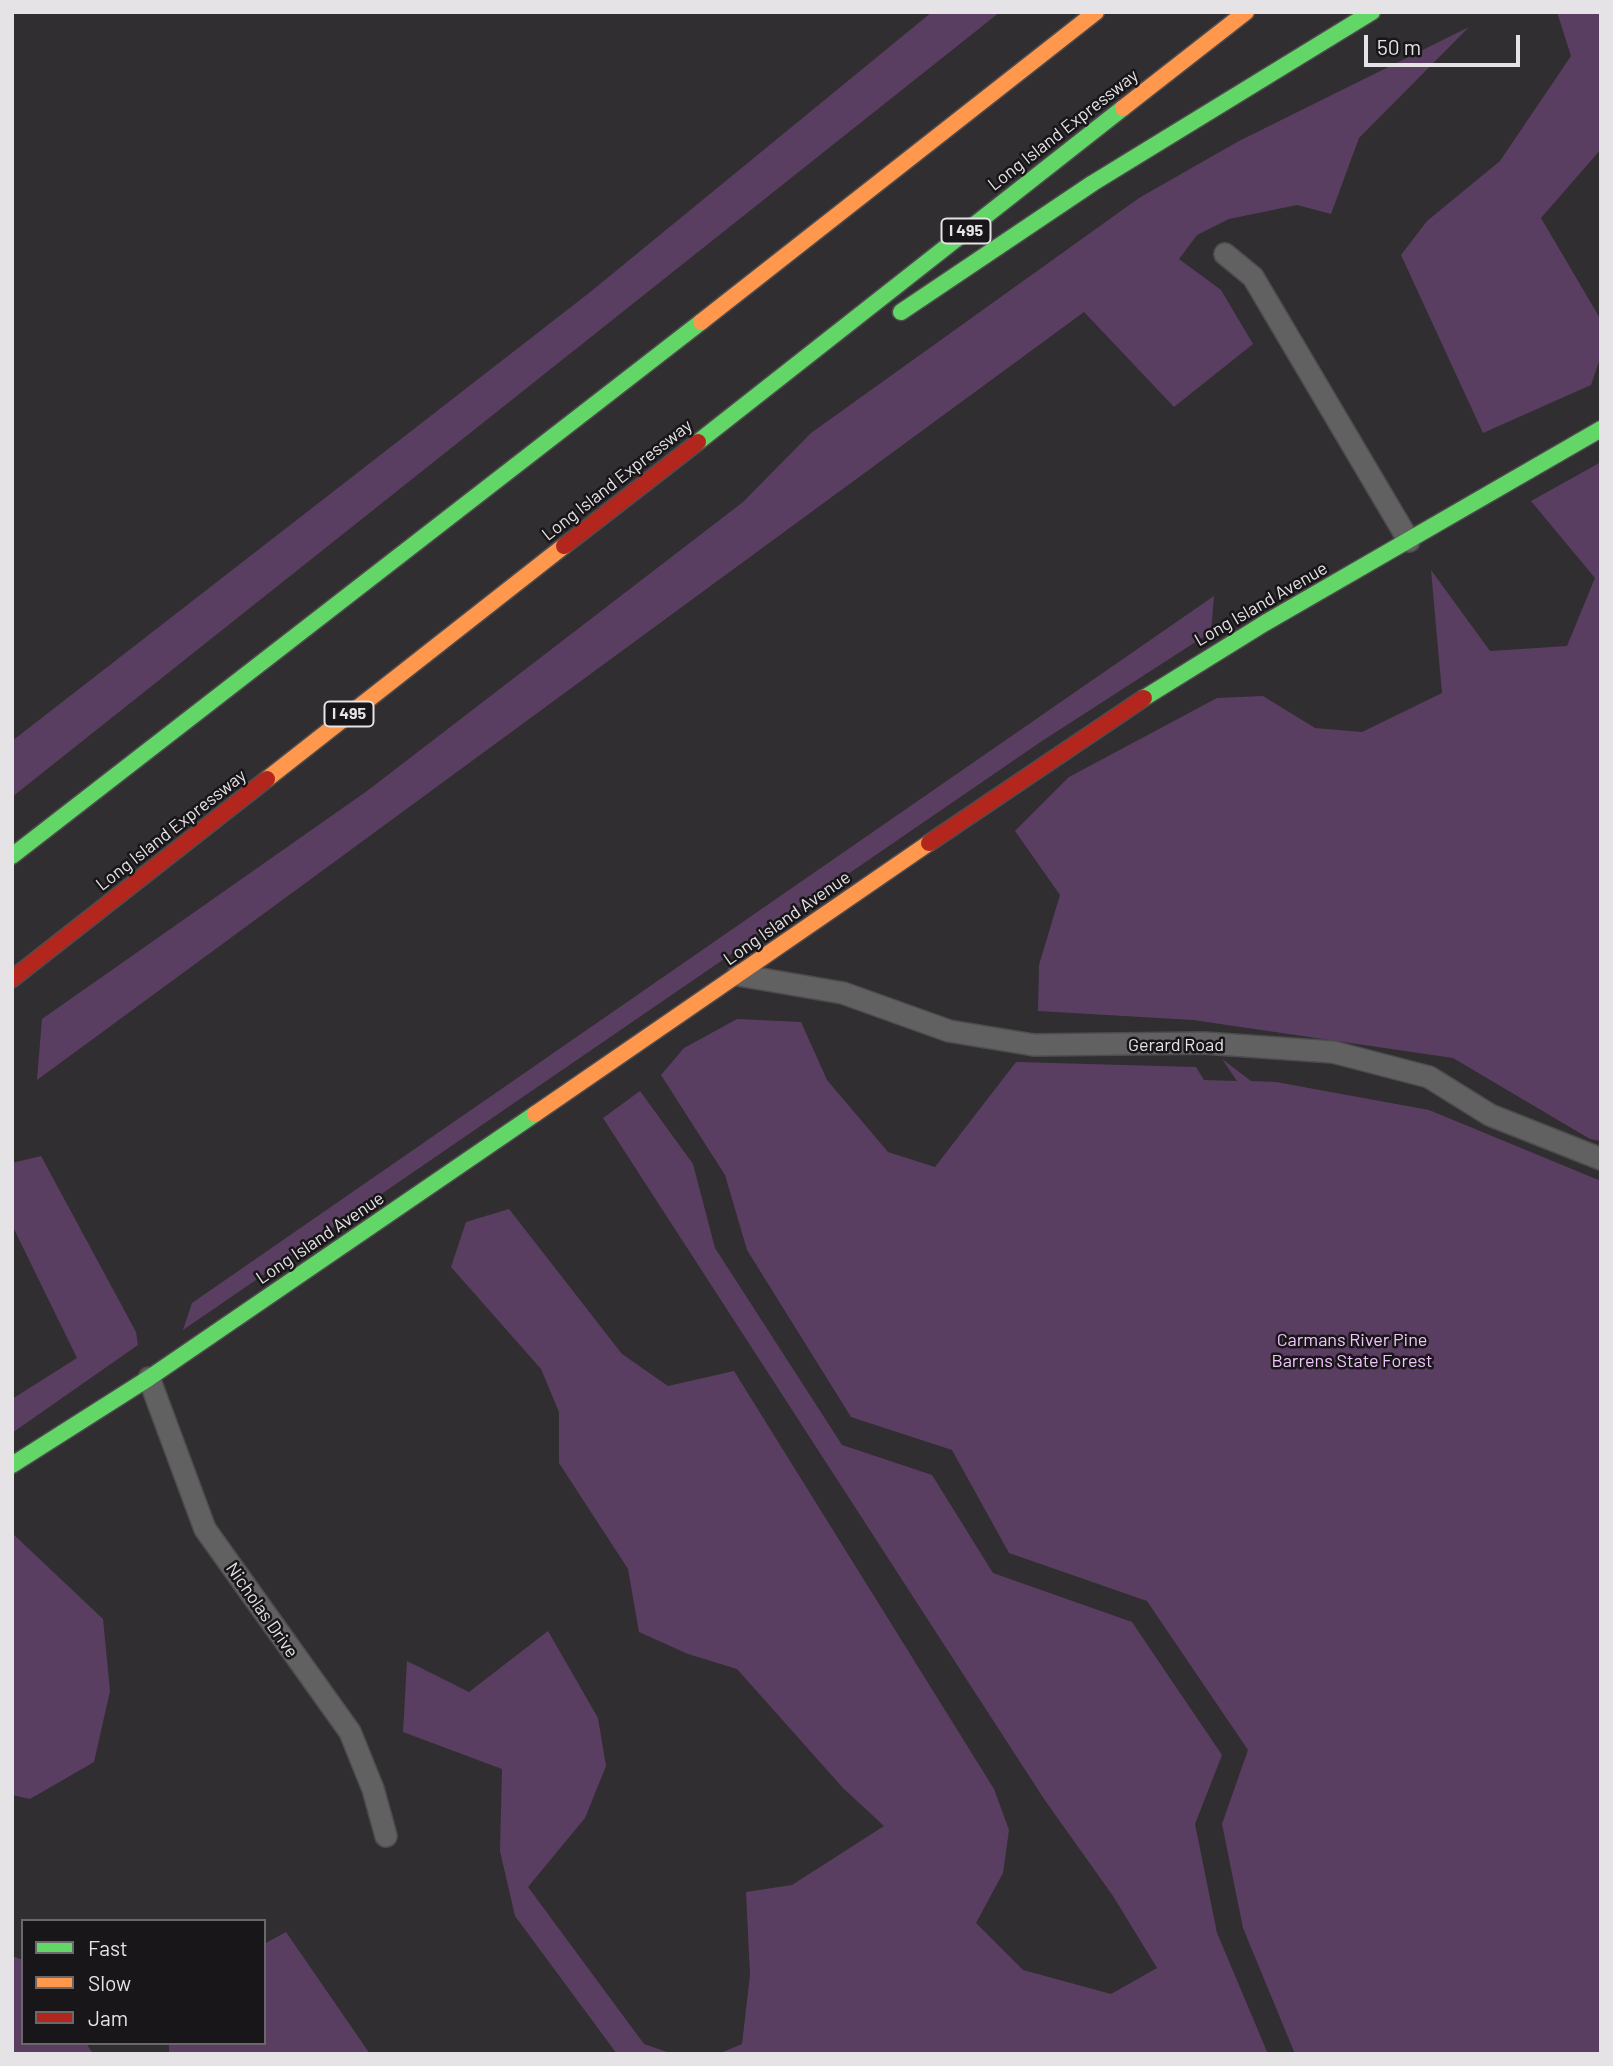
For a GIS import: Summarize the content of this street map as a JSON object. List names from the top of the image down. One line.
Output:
{"streets":{"main road":["Long Island Expressway","I 495","Long Island Avenue"],"street":["Gerard Road","Nicholas Drive"]},"crossings":[["Long Island Avenue","Gerard Road"],["Long Island Avenue","Nicholas Drive"]],"parks":["Carmans River Pine Barrens State Forest"],"legend":["Fast","Slow","Jam"],"scale_bar":"50 m"}
